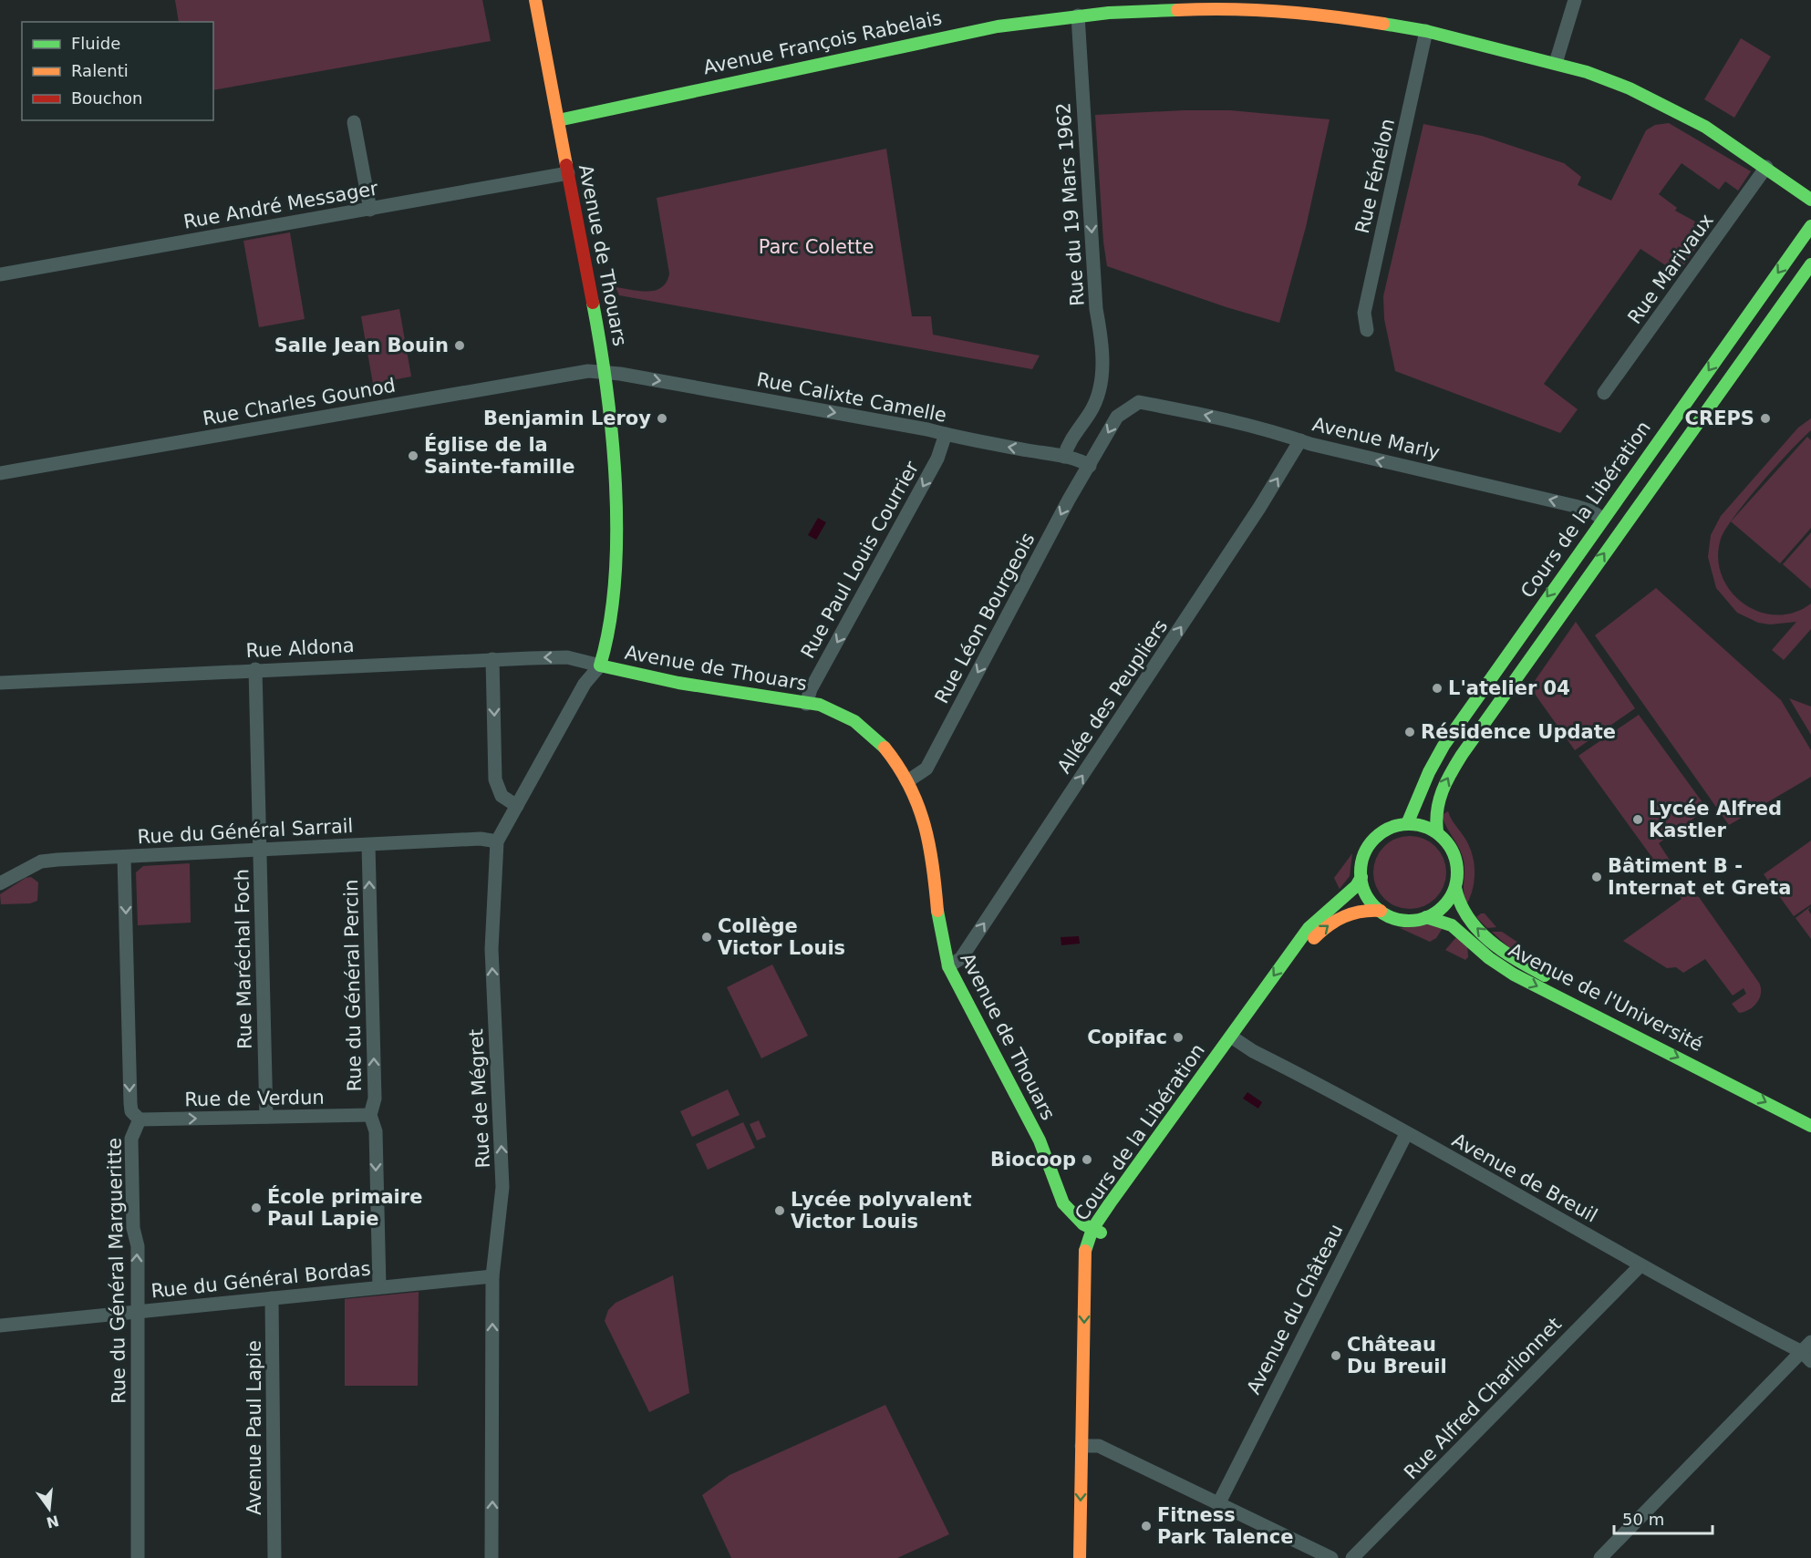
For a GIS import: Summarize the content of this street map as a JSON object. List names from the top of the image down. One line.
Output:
{"streets":{"street":["Avenue François Rabelais","Rue Fénélon","Rue du 19 Mars 1962","Rue André Messager","Avenue de Thouars","Rue Marivaux","Rue Calixte Camelle","Rue Charles Gounod","Avenue Marly","Cours de la Libération","Rue Paul Louis Courrier","Rue Léon Bourgeois","Rue Aldona","Allée des Peupliers","Rue du Général Sarrail","Rue Maréchal Foch","Rue du Général Percin","Avenue de l'Université","Rue de Verdun","Rue de Mégret","Avenue de Breuil","Rue du Général Margueritte","Rue du Général Bordas","Avenue du Château","Rue Alfred Charlionnet","Avenue Paul Lapie"]},"crossings":[["Avenue François Rabelais","Rue Fénélon"],["Avenue François Rabelais","Rue du 19 Mars 1962"],["Avenue François Rabelais","Avenue de Thouars"],["Avenue François Rabelais","Rue Marivaux"],["Rue du 19 Mars 1962","Rue Calixte Camelle"],["Rue André Messager","Avenue de Thouars"],["Avenue de Thouars","Rue Calixte Camelle"],["Avenue de Thouars","Rue Charles Gounod"],["Avenue de Thouars","Cours de la Libération"],["Avenue de Thouars","Rue Paul Louis Courrier"],["Avenue de Thouars","Rue Léon Bourgeois"],["Avenue de Thouars","Rue Aldona"],["Avenue de Thouars","Allée des Peupliers"],["Avenue de Thouars","Rue de Mégret"],["Rue Calixte Camelle","Rue Charles Gounod"],["Rue Calixte Camelle","Rue Paul Louis Courrier"],["Rue Calixte Camelle","Rue Léon Bourgeois"],["Avenue Marly","Cours de la Libération"],["Avenue Marly","Rue Léon Bourgeois"],["Avenue Marly","Allée des Peupliers"],["Cours de la Libération","Avenue de l'Université"],["Cours de la Libération","Avenue de Breuil"],["Rue Aldona","Rue Maréchal Foch"],["Rue Aldona","Rue de Mégret"],["Rue du Général Sarrail","Rue Maréchal Foch"],["Rue du Général Sarrail","Rue du Général Percin"],["Rue du Général Sarrail","Rue de Mégret"],["Rue du Général Sarrail","Rue du Général Margueritte"],["Rue Maréchal Foch","Rue de Verdun"],["Rue du Général Percin","Rue de Verdun"],["Rue du Général Percin","Rue du Général Bordas"],["Rue de Verdun","Rue du Général Margueritte"],["Rue de Mégret","Rue du Général Bordas"],["Avenue de Breuil","Avenue du Château"],["Avenue de Breuil","Rue Alfred Charlionnet"],["Rue du Général Margueritte","Rue du Général Bordas"],["Rue du Général Bordas","Avenue Paul Lapie"]],"one_way":["Rue du 19 Mars 1962","Avenue Marly","Rue Paul Louis Courrier","Rue Léon Bourgeois","Allée des Peupliers","Rue de Verdun","Rue de Mégret"],"parks":["Parc Colette"],"places":["Salle Jean Bouin","Benjamin Leroy","CREPS","Église de la Sainte-famille","L'atelier 04","Résidence Update","Lycée Alfred Kastler","Bâtiment B - Internat et Greta","Collège Victor Louis","Copifac","Biocoop","École primaire Paul Lapie","Lycée polyvalent Victor Louis","Château Du Breuil","Fitness Park Talence"],"legend":["Fluide","Ralenti","Bouchon"],"scale_bar":"50 m","north":"bottom"}
